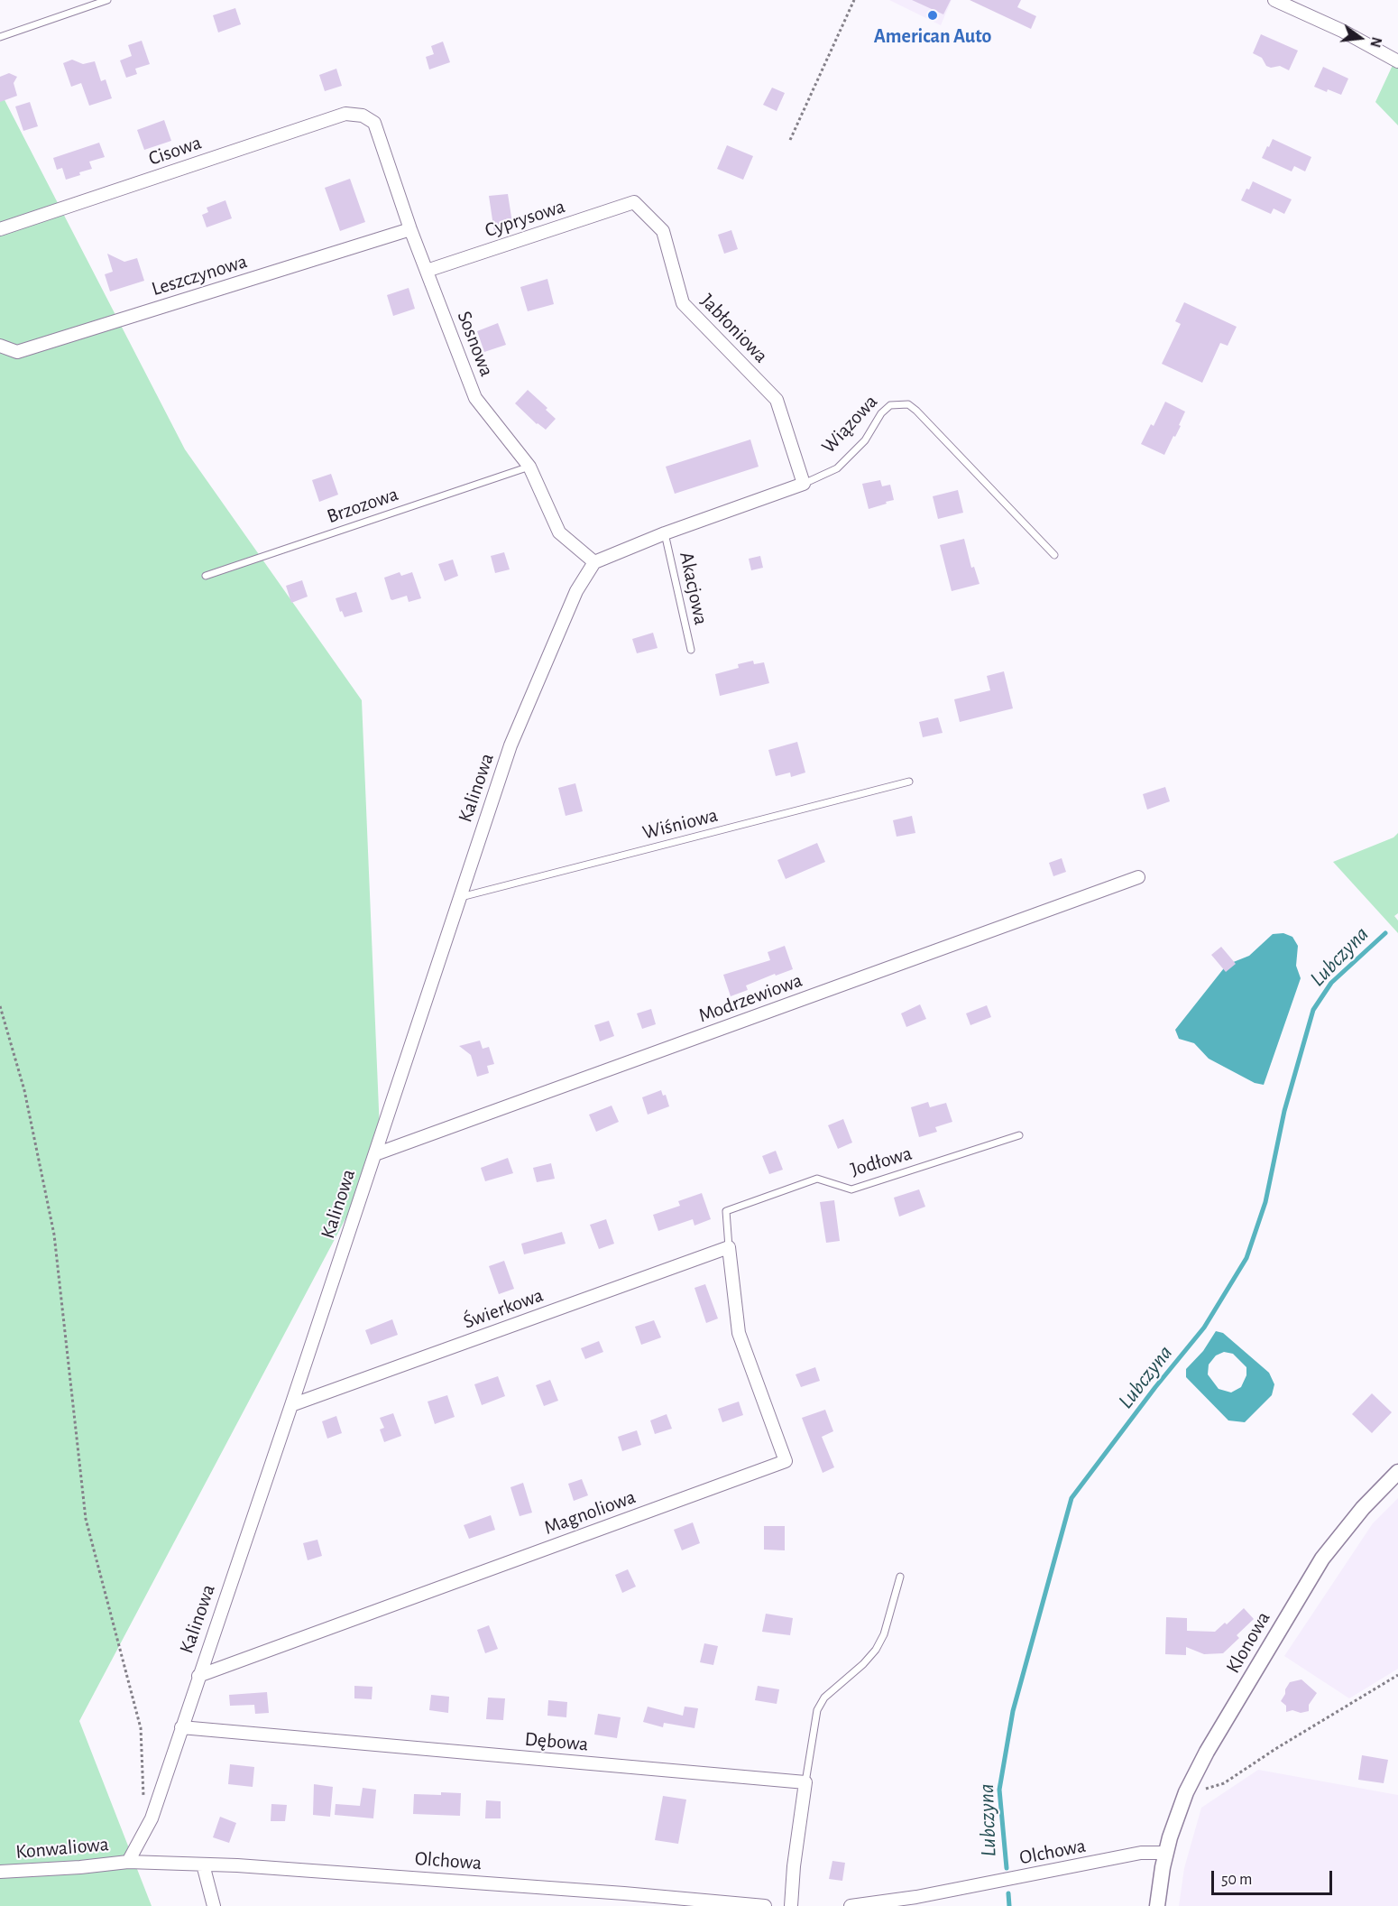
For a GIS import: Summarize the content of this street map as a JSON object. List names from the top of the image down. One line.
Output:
{"streets":{"street":["Cisowa","Cyprysowa","Leszczynowa","Jabłoniowa","Sosnowa","Wiązowa","Kalinowa","Modrzewiowa","Świerkowa","Magnoliowa","Klonowa","Dębowa","Konwaliowa","Olchowa"],"lane":["Brzozowa","Akacjowa","Wiśniowa","Jodłowa"]},"crossings":[["Cisowa","Sosnowa"],["Cyprysowa","Jabłoniowa"],["Cyprysowa","Sosnowa"],["Leszczynowa","Sosnowa"],["Jabłoniowa","Wiązowa"],["Sosnowa","Wiązowa"],["Sosnowa","Brzozowa"],["Sosnowa","Kalinowa"],["Wiązowa","Akacjowa"],["Wiązowa","Kalinowa"],["Kalinowa","Wiśniowa"],["Kalinowa","Modrzewiowa"],["Kalinowa","Świerkowa"],["Kalinowa","Magnoliowa"],["Kalinowa","Dębowa"],["Kalinowa","Konwaliowa"],["Kalinowa","Olchowa"],["Jodłowa","Świerkowa"],["Jodłowa","Magnoliowa"],["Świerkowa","Magnoliowa"],["Klonowa","Olchowa"],["Konwaliowa","Olchowa"]],"water":["Lubczyna"],"places":["American Auto"],"scale_bar":"50 m","north":"right"}
